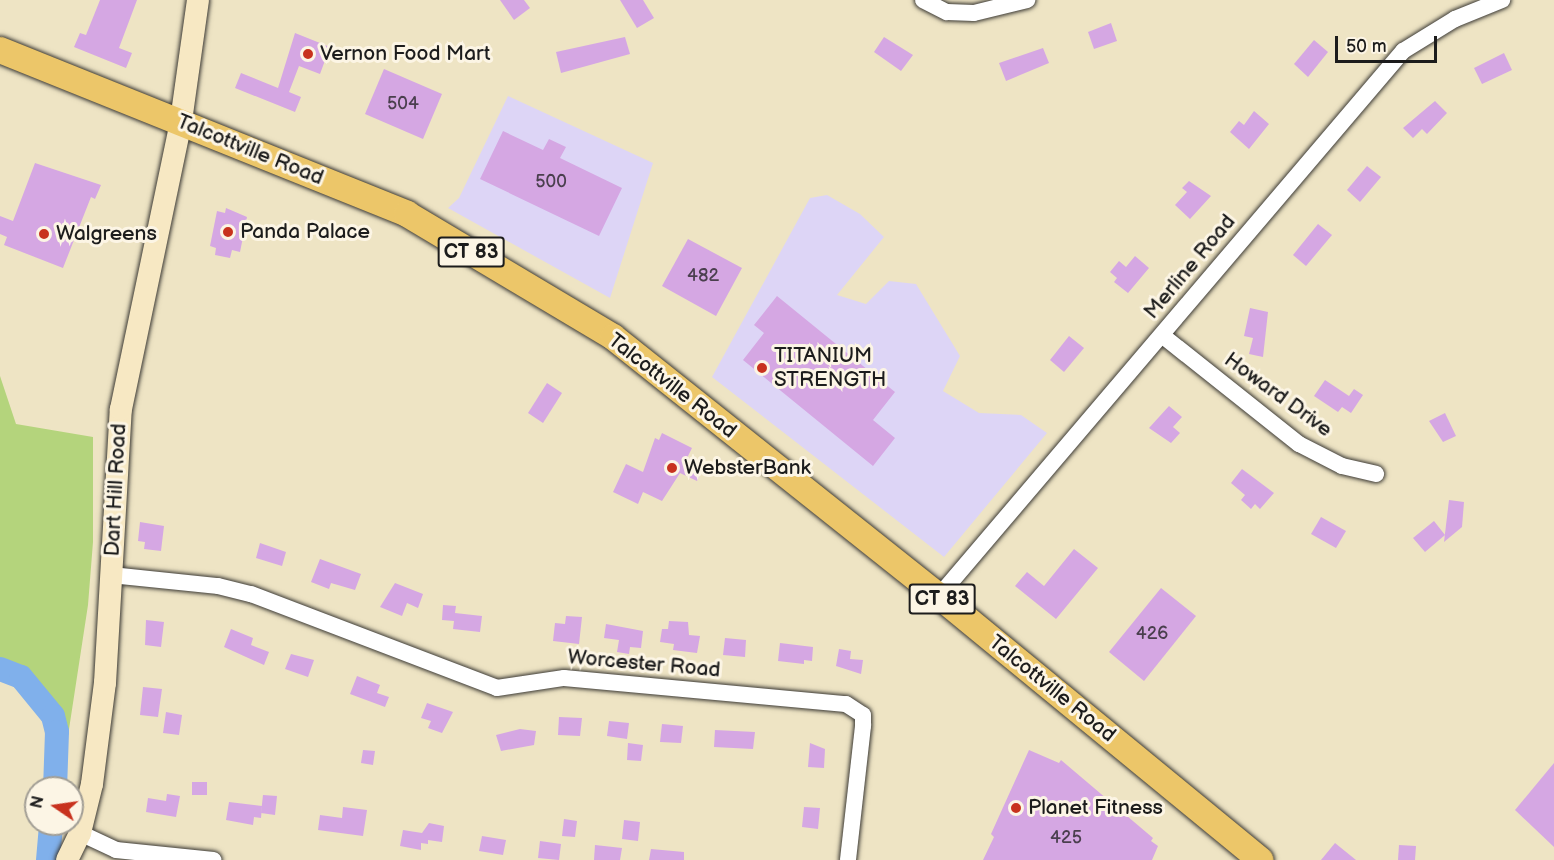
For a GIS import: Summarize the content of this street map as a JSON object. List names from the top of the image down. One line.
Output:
{"streets":{"main road":["Talcottville Road","CT 83","Dart Hill Road"],"street":["Merline Road","Howard Drive","Worcester Road"]},"crossings":[["Talcottville Road","Merline Road"],["Talcottville Road","Dart Hill Road"],["Merline Road","Howard Drive"],["Dart Hill Road","Worcester Road"]],"places":["Vernon Food Mart","Panda Palace","Walgreens","TITANIUM STRENGTH","WebsterBank","Planet Fitness"],"house_numbers":["504","500","482","426","425"],"scale_bar":"50 m","north":"left"}
